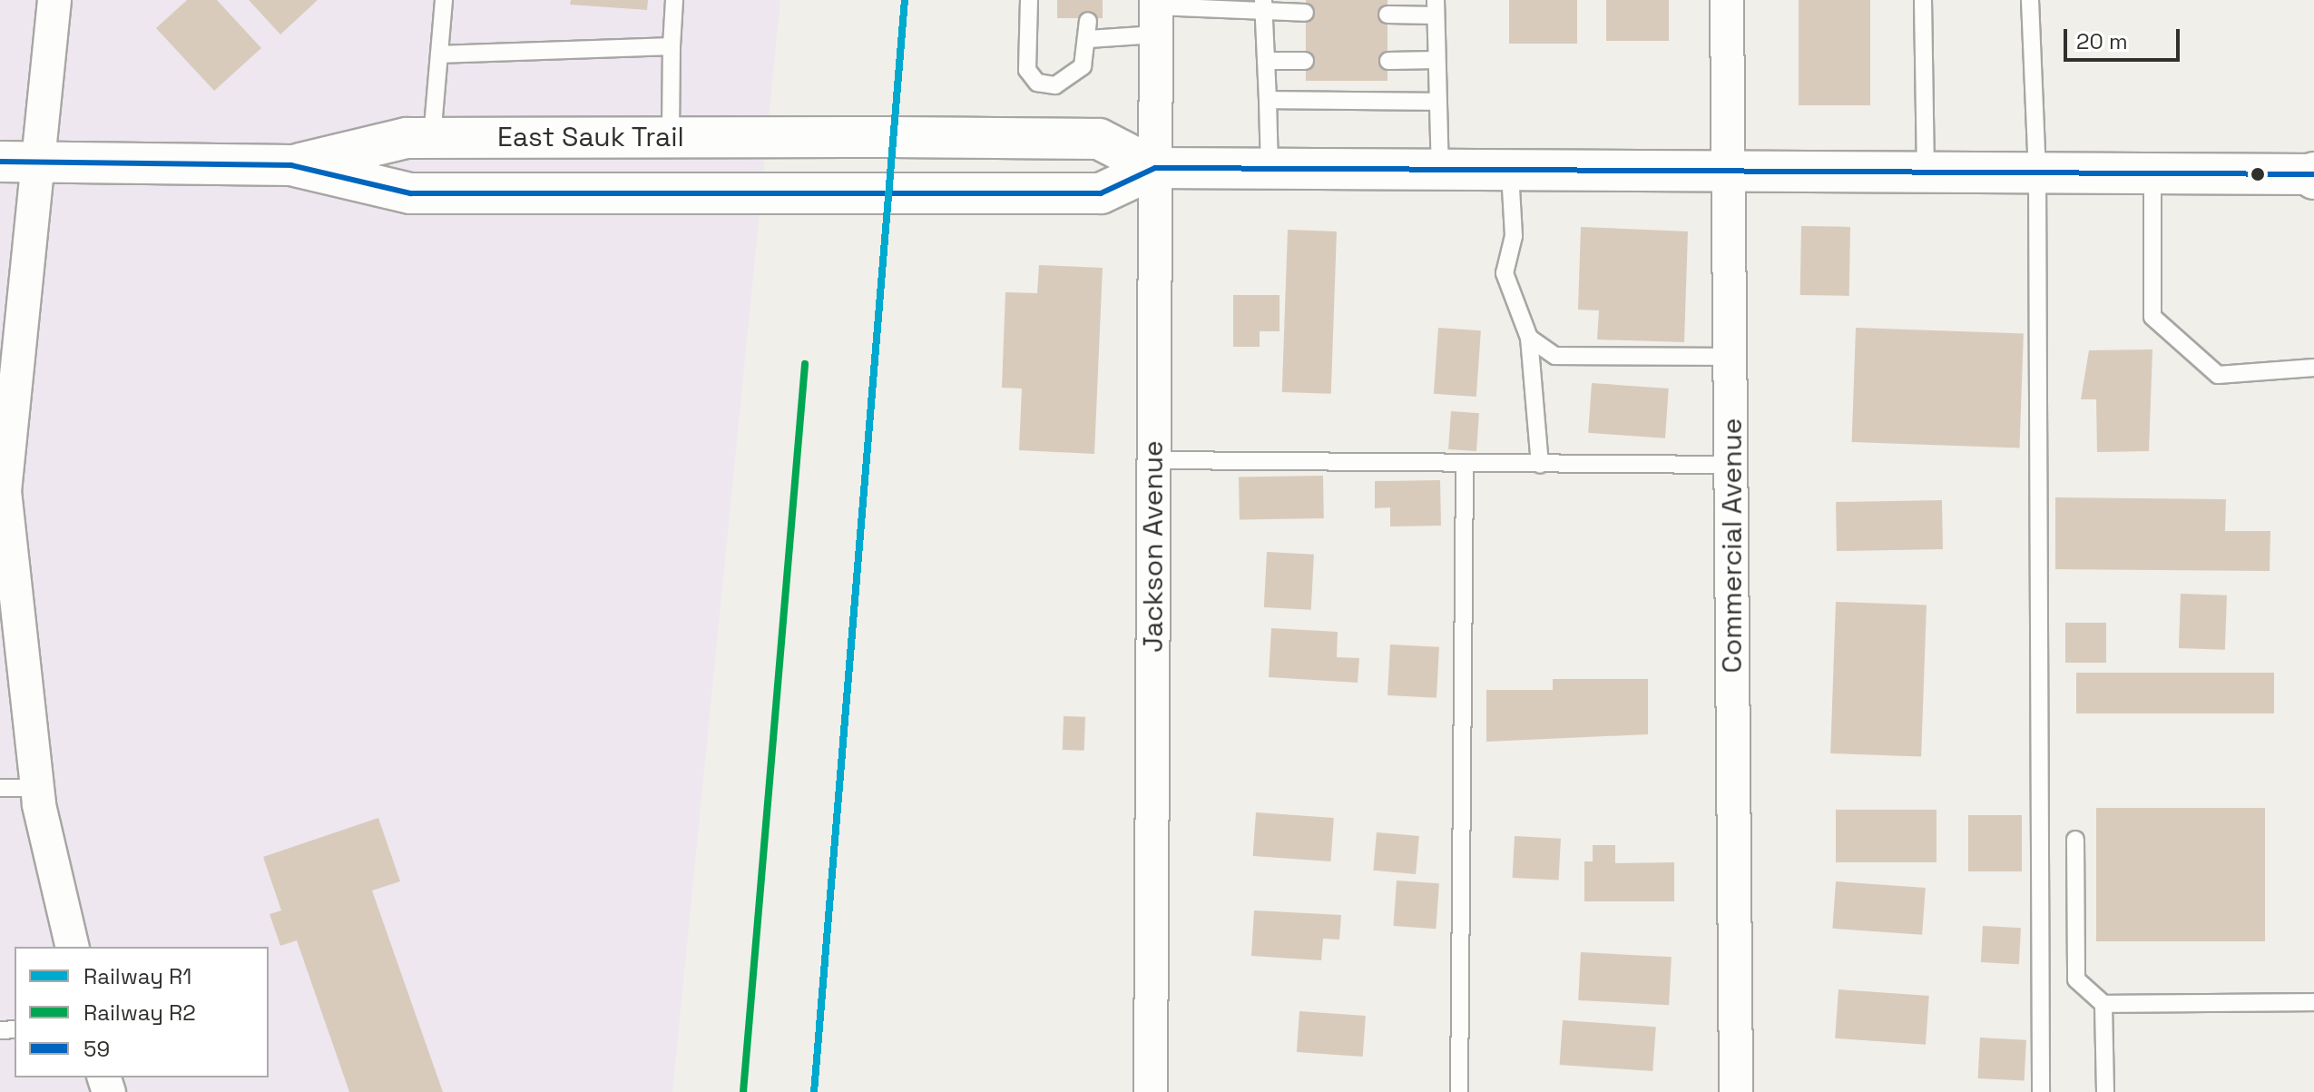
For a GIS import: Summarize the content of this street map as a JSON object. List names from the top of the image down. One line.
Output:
{"streets":{"main road":["East Sauk Trail"],"street":["Commercial Avenue","Jackson Avenue"]},"crossings":[["East Sauk Trail","Jackson Avenue"]],"lines":["rail line R1","transit line 59","rail line R2"],"legend":["Railway R1","Railway R2","59"],"scale_bar":"20 m"}
